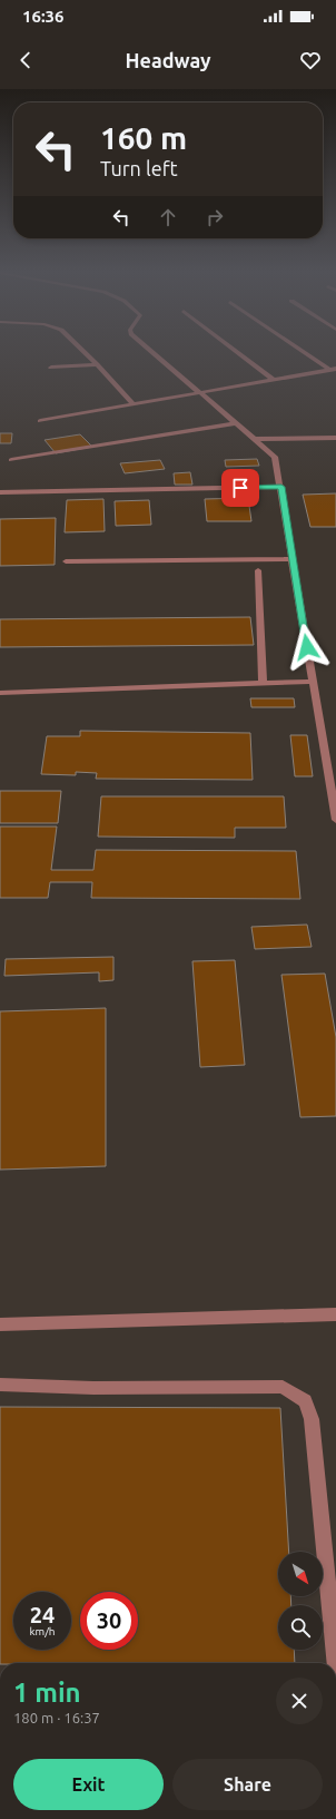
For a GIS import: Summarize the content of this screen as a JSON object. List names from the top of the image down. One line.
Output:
{"north":"bottom right","page":{"status":"16:36","header":"Headway","turn":["160 m","Turn left"],"speed":"24 km/h","limit":"30","heading":["1 min","180 m · 16:37"],"buttons":["Exit","Share"]}}
